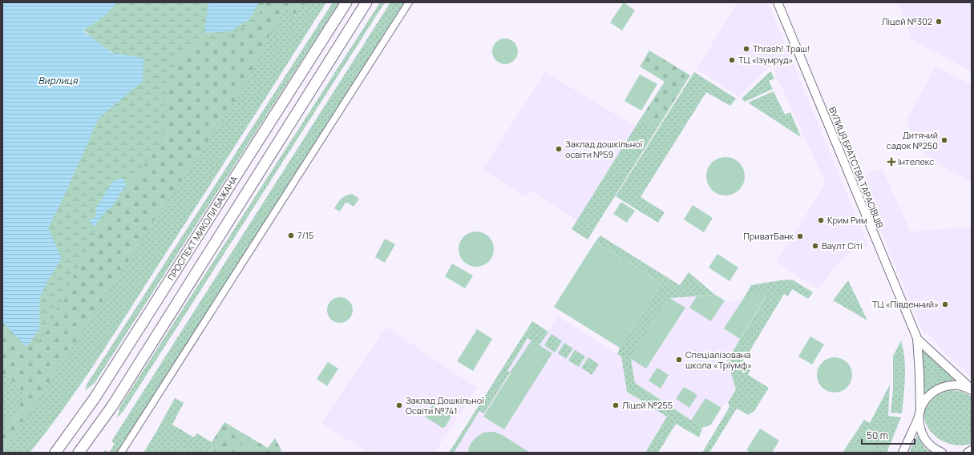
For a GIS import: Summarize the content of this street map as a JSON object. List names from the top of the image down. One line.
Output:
{"streets":{"highway":["ПРОСПЕКТ МИКОЛИ БАЖАНА"],"street":["ВУЛИЦЯ БРАТСТВА ТАРАСІВЦІВ"]},"water":["Вирлиця"],"places":{"other":["Ліцей №302","Thrash! Траш!","ТЦ «Ізумруд»","Дитячий садок №250","Заклад дошкільної освіти №59","Крим Рим","7/15","ПриватБанк","Ваулт Сіті","ТЦ «Південний»","Спеціалізована школа «Тріумф»","Заклад Дошкільної Освіти №741","Ліцей №255"],"health":["Інтелекс"]},"scale_bar":"50 m"}
